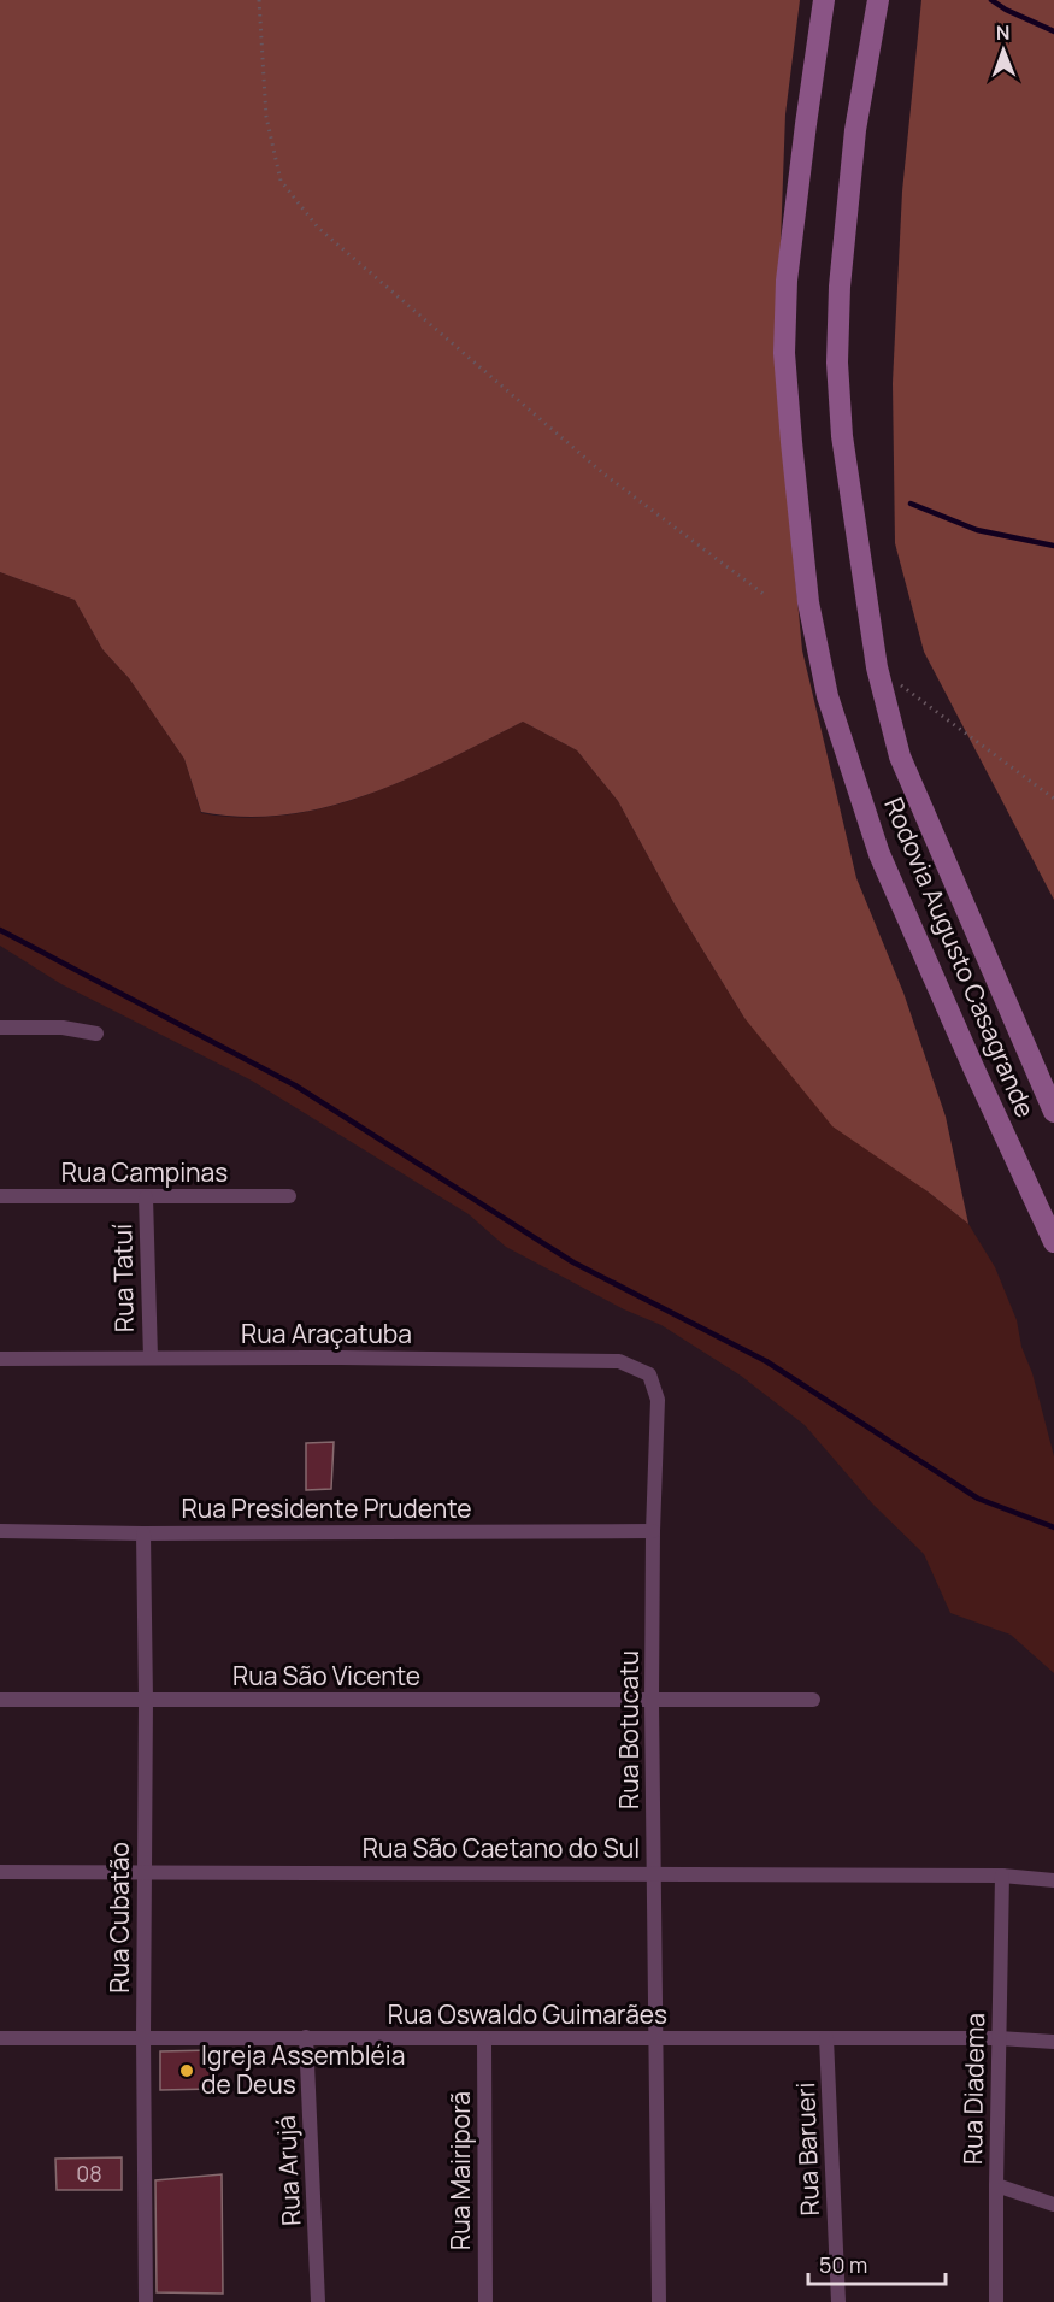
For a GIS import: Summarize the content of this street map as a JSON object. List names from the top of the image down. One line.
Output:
{"streets":{"main road":["Rodovia Augusto Casagrande"],"street":["Rua Campinas","Rua Tatuí","Rua Araçatuba","Rua Presidente Prudente","Rua São Vicente","Rua Botucatu","Rua São Caetano do Sul","Rua Cubatão","Rua Oswaldo Guimarães","Rua Diadema","Rua Barueri","Rua Arujá","Rua Mairiporã"]},"crossings":[["Rua Campinas","Rua Tatuí"],["Rua Tatuí","Rua Araçatuba"],["Rua Araçatuba","Rua Botucatu"],["Rua Presidente Prudente","Rua Botucatu"],["Rua Presidente Prudente","Rua Cubatão"],["Rua São Vicente","Rua Botucatu"],["Rua São Vicente","Rua Cubatão"],["Rua Botucatu","Rua São Caetano do Sul"],["Rua Botucatu","Rua Oswaldo Guimarães"],["Rua São Caetano do Sul","Rua Cubatão"],["Rua São Caetano do Sul","Rua Diadema"],["Rua Cubatão","Rua Oswaldo Guimarães"],["Rua Oswaldo Guimarães","Rua Diadema"],["Rua Oswaldo Guimarães","Rua Barueri"],["Rua Oswaldo Guimarães","Rua Arujá"],["Rua Oswaldo Guimarães","Rua Mairiporã"]],"places":["Igreja Assembléia de Deus"],"house_numbers":["08"],"scale_bar":"50 m","north":"top"}
